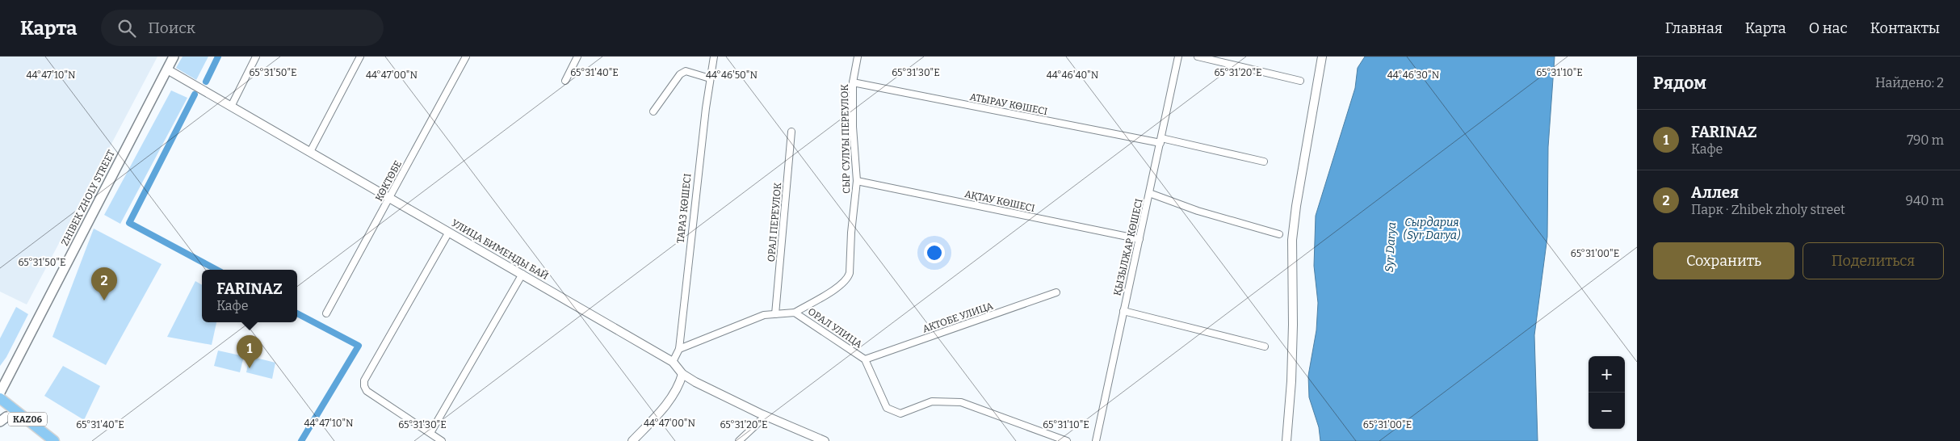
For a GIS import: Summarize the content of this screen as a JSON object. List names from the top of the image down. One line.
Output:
{"streets":{"main road":["ZHIBEK ZHOLY STREET","KAZ06"],"street":["АТЫРАУ КӨШЕСІ","СЫР СУЛУЫ ПЕРЕУЛОК","КӨКТӨБЕ","АҚТАУ КӨШЕСІ","ТАРАЗ КӨШЕСІ","ОРАЛ ПЕРЕУЛОК","ҚЫЗЫЛЖАР КӨШЕСІ","УЛИЦА БИМЕНДЫ БАЙ","АКТОБЕ УЛИЦА","ОРАЛ УЛИЦА"]},"crossings":[["АТЫРАУ КӨШЕСІ","СЫР СУЛУЫ ПЕРЕУЛОК"],["АТЫРАУ КӨШЕСІ","ҚЫЗЫЛЖАР КӨШЕСІ"],["СЫР СУЛУЫ ПЕРЕУЛОК","АҚТАУ КӨШЕСІ"],["СЫР СУЛУЫ ПЕРЕУЛОК","ОРАЛ УЛИЦА"],["КӨКТӨБЕ","УЛИЦА БИМЕНДЫ БАЙ"],["ZHIBEK ZHOLY STREET","УЛИЦА БИМЕНДЫ БАЙ"],["АҚТАУ КӨШЕСІ","ҚЫЗЫЛЖАР КӨШЕСІ"],["ТАРАЗ КӨШЕСІ","УЛИЦА БИМЕНДЫ БАЙ"],["ТАРАЗ КӨШЕСІ","ОРАЛ УЛИЦА"],["ОРАЛ ПЕРЕУЛОК","ОРАЛ УЛИЦА"],["АКТОБЕ УЛИЦА","ОРАЛ УЛИЦА"]],"water":["Сырдария (Syr Darya)","Syr Darya"],"page":{"header":"Карта","search":"Поиск","nav":["Главная","Карта","О нас","Контакты"],"heading":["Рядом","Найдено: 2"],"list":[{"mark":"1","name":"FARINAZ","note":"Кафе","value":"790 m"},{"mark":"2","name":"Аллея","note":"Парк · Zhibek zholy street","value":"940 m"}],"buttons":["Сохранить","Поделиться"],"pins":["2","1"],"popup":["FARINAZ","Кафе"],"map_buttons":["+","−"]},"coordinates":["65°31'50\"E","65°31'40\"E","65°31'30\"E","65°31'20\"E","65°31'10\"E","44°47'10\"N","44°47'00\"N","44°46'50\"N","44°46'40\"N","44°46'30\"N","65°31'00\"E"]}
